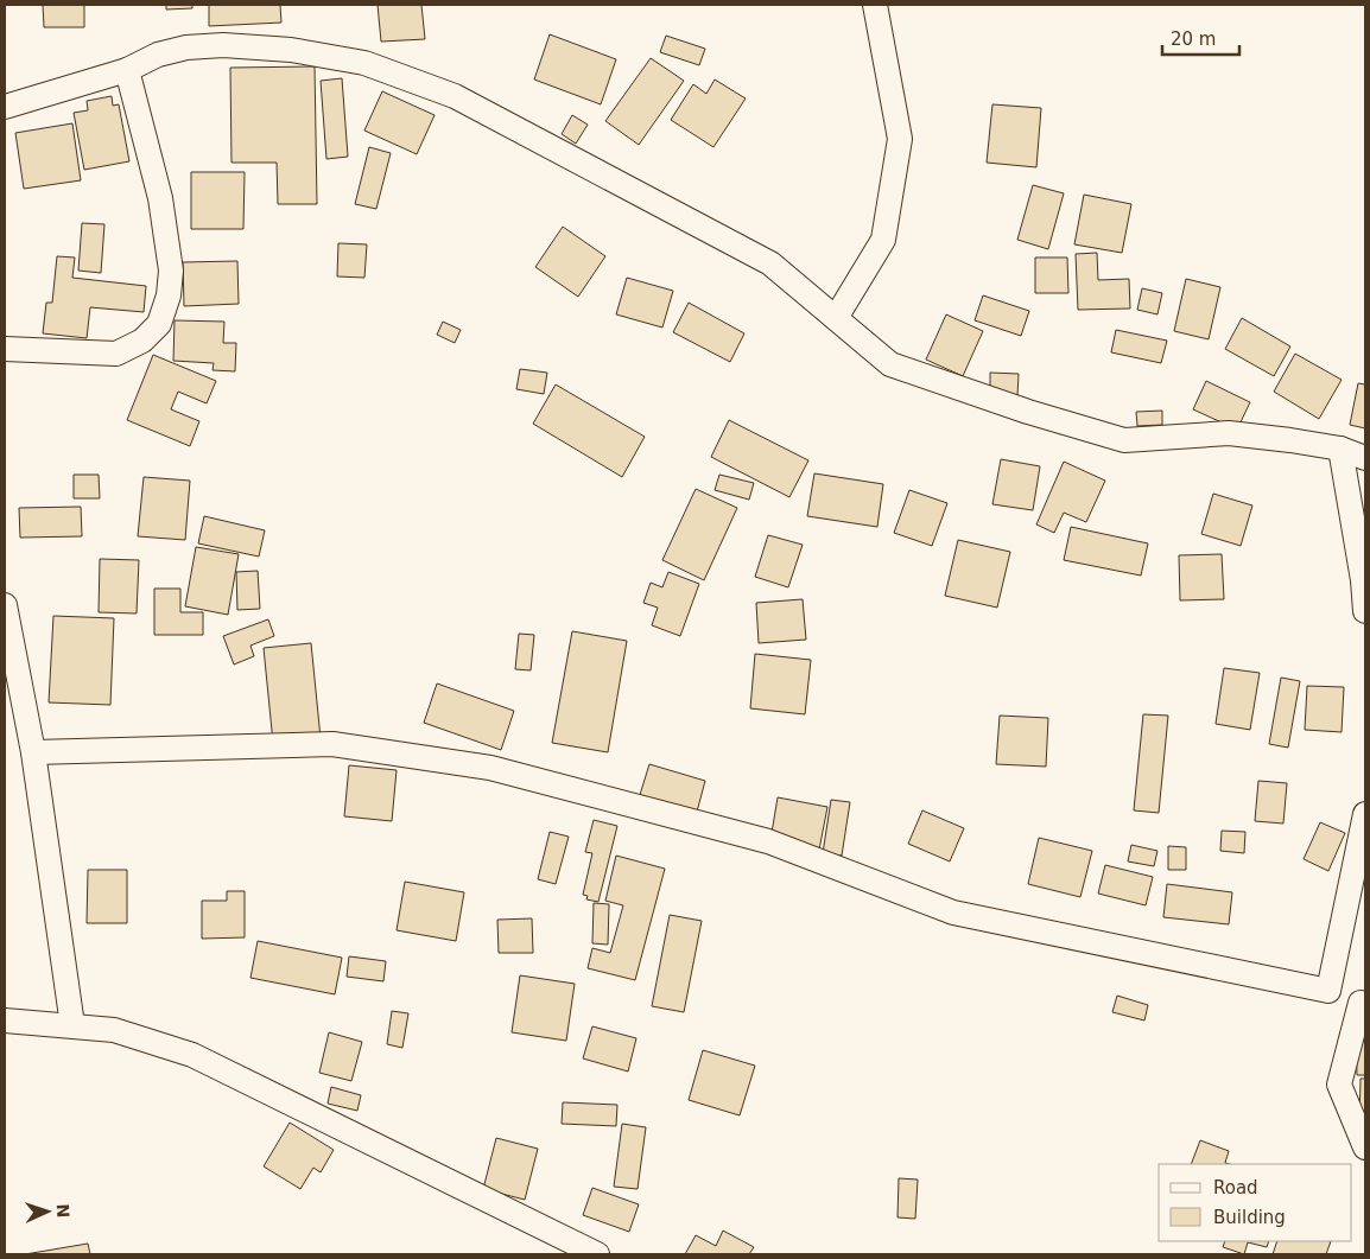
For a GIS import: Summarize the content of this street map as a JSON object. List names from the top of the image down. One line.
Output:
{"legend":["Road","Building"],"scale_bar":"20 m","north":"right"}
